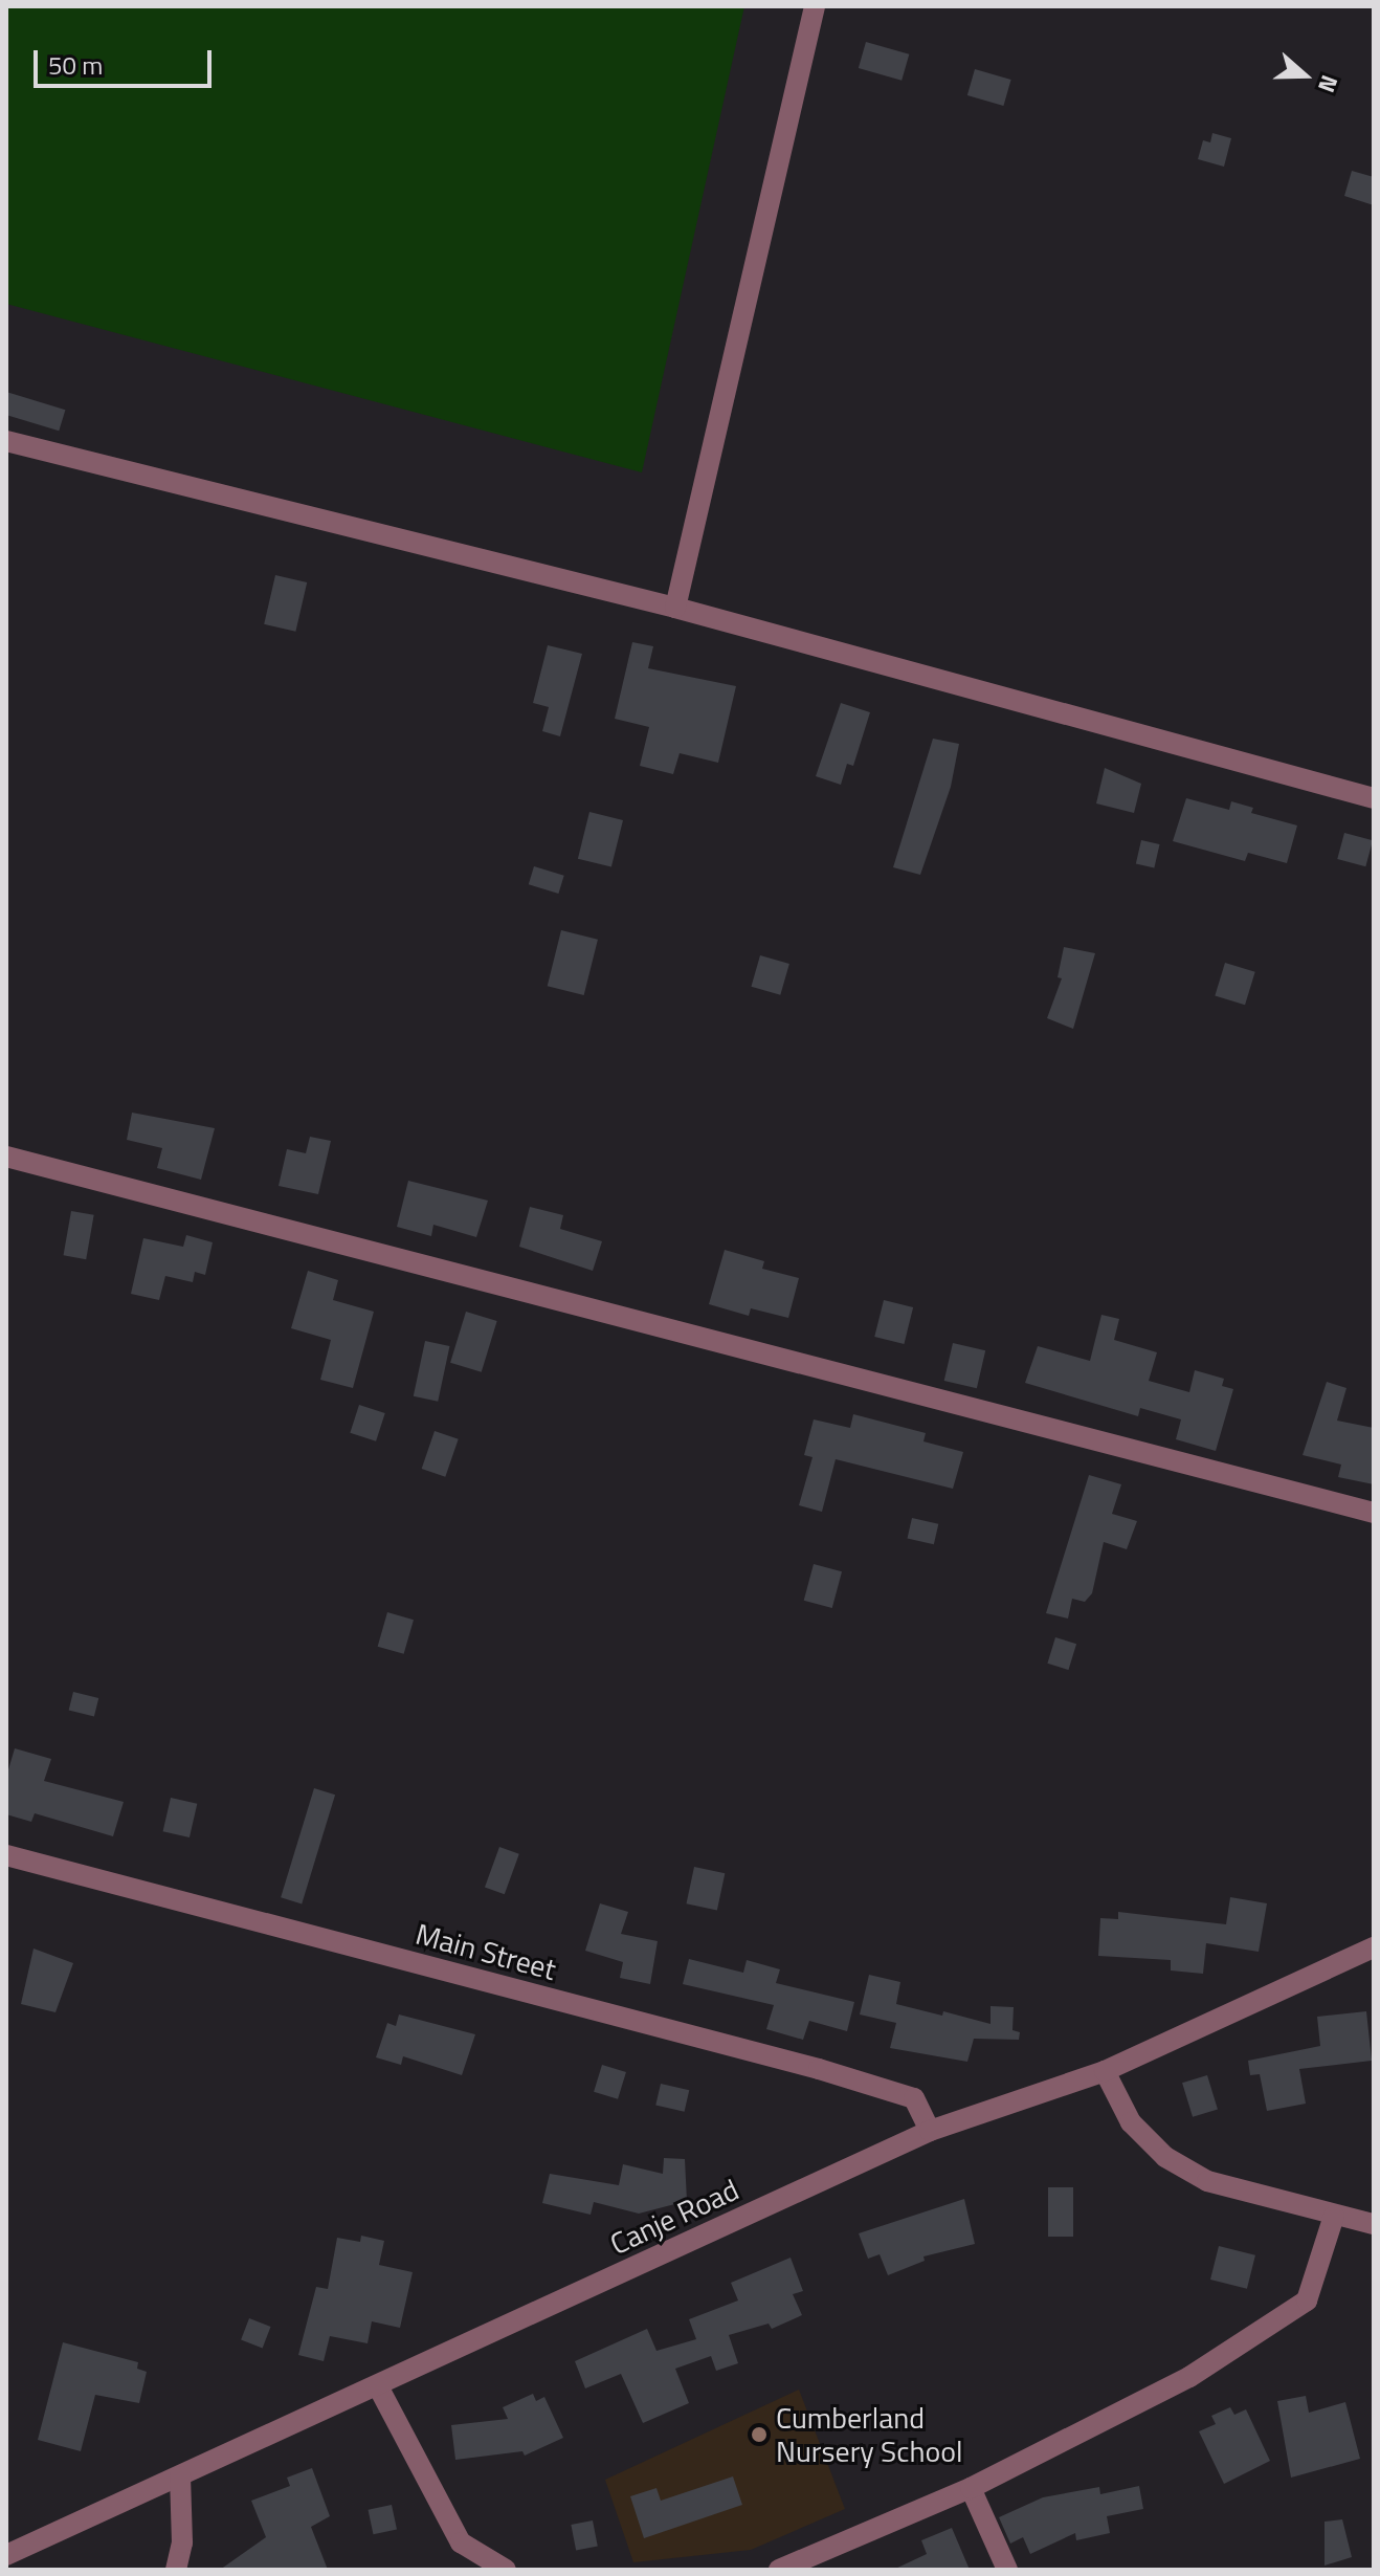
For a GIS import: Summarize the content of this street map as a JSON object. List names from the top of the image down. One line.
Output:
{"streets":{"street":["Main Street","Canje Road"]},"crossings":[["Main Street","Canje Road"]],"places":["Cumberland Nursery School"],"scale_bar":"50 m","north":"right"}
